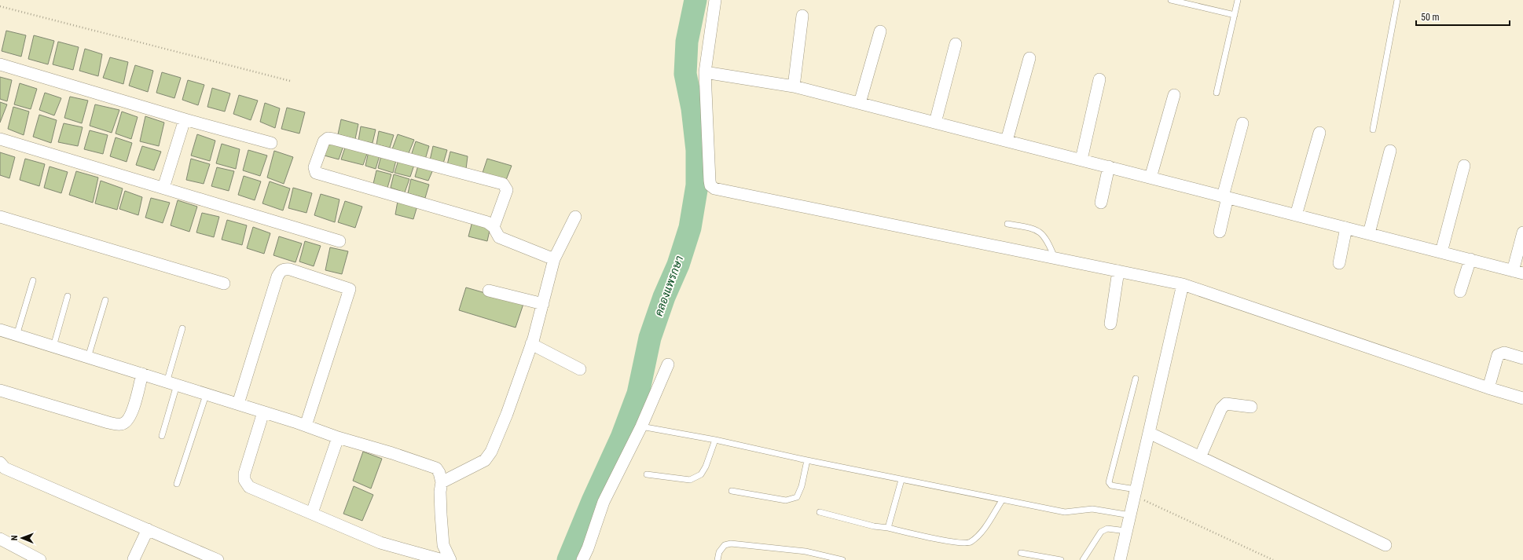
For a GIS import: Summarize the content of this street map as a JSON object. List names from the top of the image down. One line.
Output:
{"water":["คลองแพรกษา"],"scale_bar":"50 m","north":"left"}
